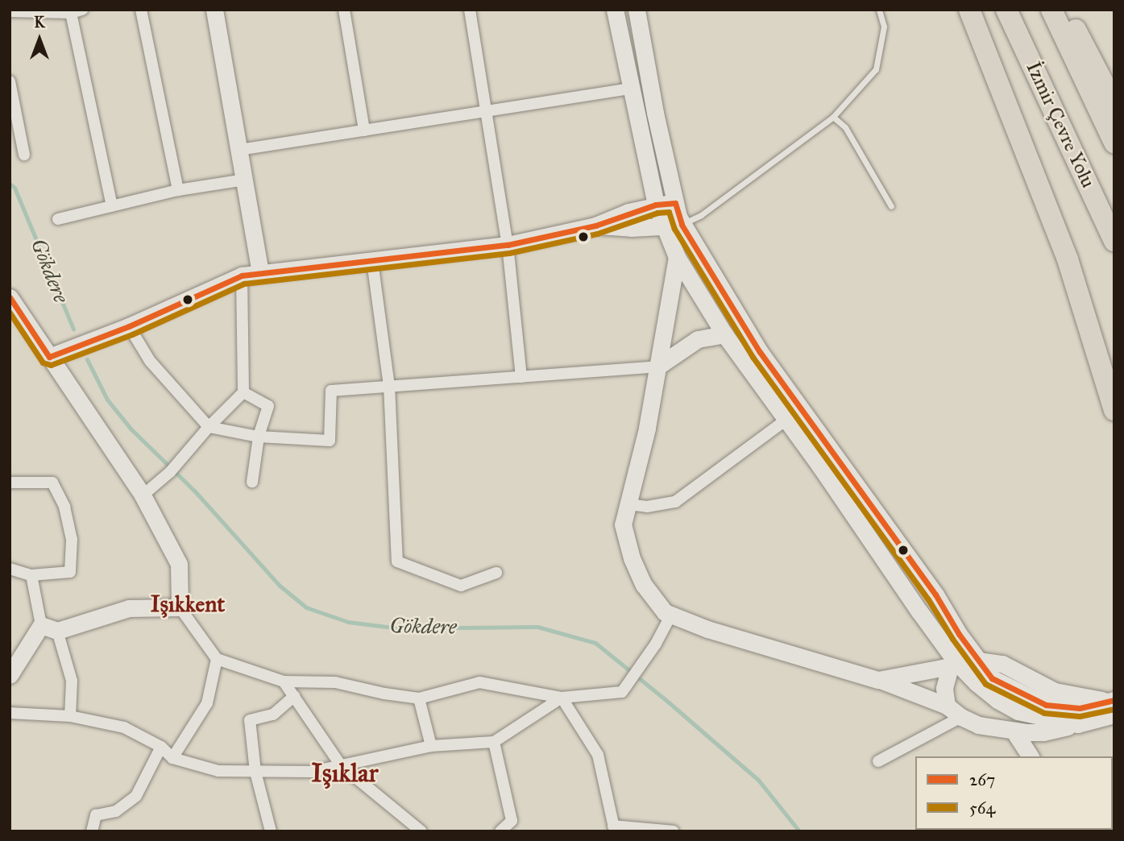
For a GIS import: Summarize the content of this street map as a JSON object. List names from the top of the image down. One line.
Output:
{"streets":{"highway":["İzmir Çevre Yolu"]},"districts":["Işıkkent","Işıklar"],"water":["Gökdere"],"lines":["transit line 267","transit line 564"],"legend":["267","564"],"north":"top"}
